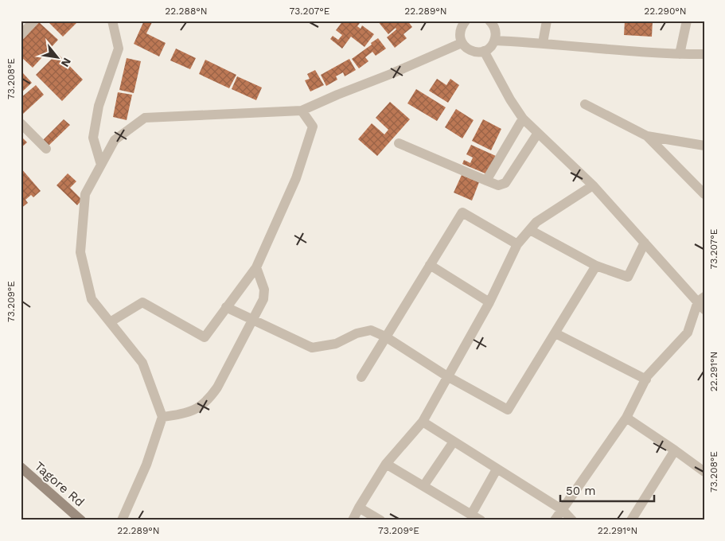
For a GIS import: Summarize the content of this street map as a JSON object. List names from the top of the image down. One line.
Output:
{"streets":{"main road":["Tagore Rd"]},"scale_bar":"50 m","north":"bottom right","coordinates":["22.288°N","73.207°E","22.289°N","22.290°N","73.208°E","73.209°E","22.291°N"]}
